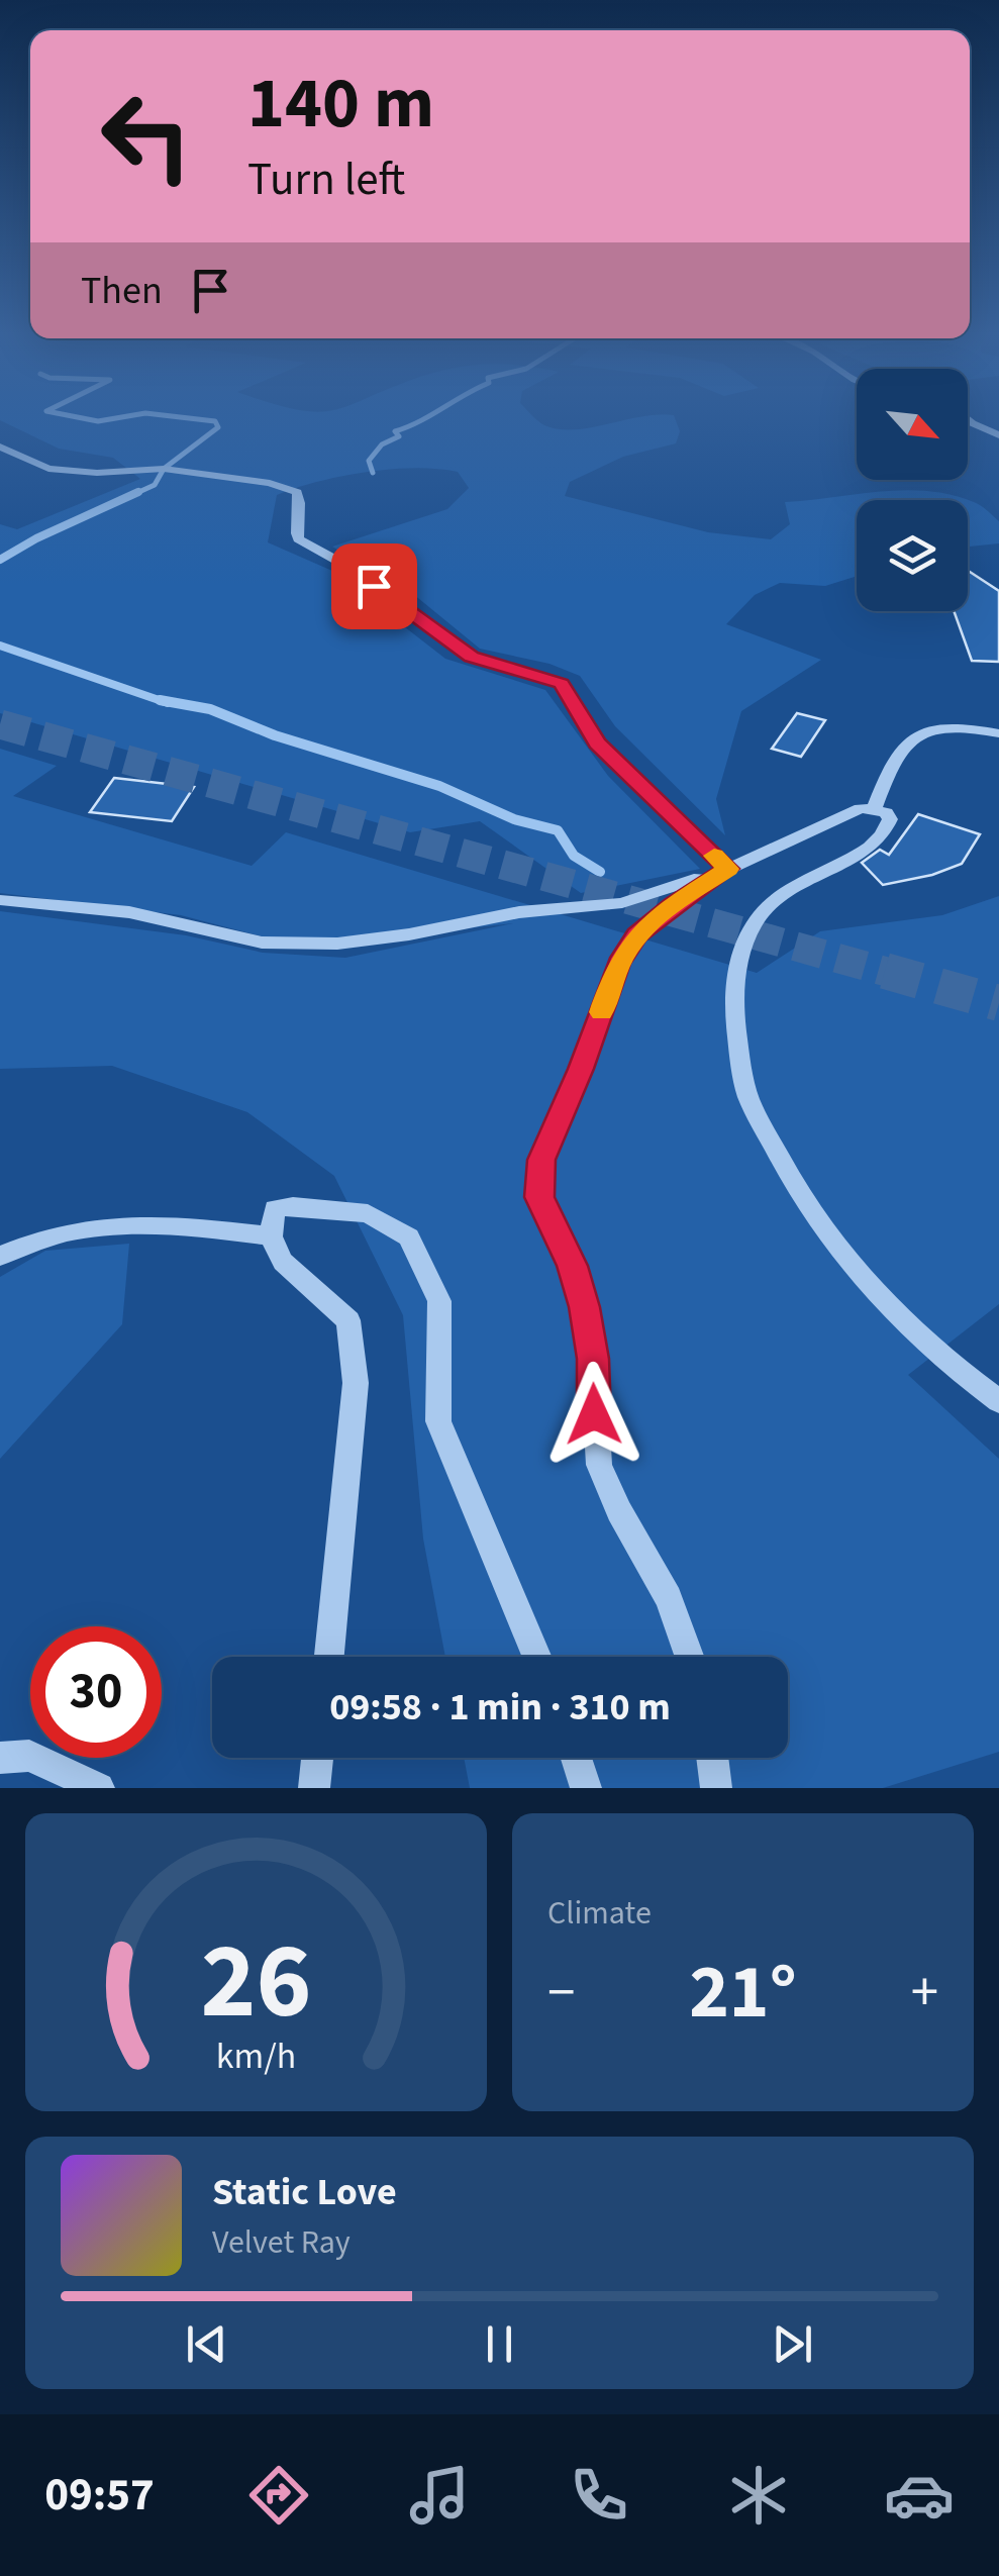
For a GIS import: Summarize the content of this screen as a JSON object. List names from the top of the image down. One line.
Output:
{"north":"bottom right","page":{"turn":["140 m","Turn left"],"then":"Then","limit":"30","trip":"09:58 · 1 min · 310 m","tile":"Climate","heat":["−","21°","+"],"song":["Static Love","Velvet Ray"],"tabs":"09:57","gauge":["26","km/h"]}}
